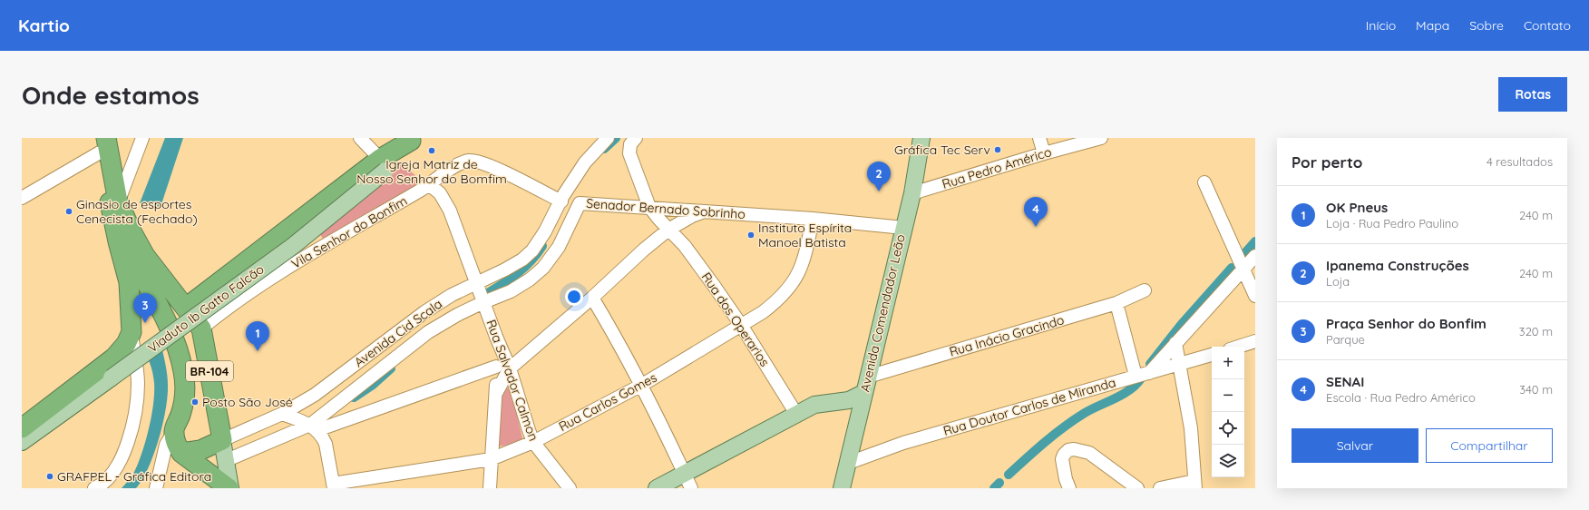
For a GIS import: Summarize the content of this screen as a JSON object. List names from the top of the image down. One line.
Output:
{"streets":{"highway":["BR-104"],"main road":["Viaduto Ib Gatto Falcão","Avenida Comendador Leão"],"street":["Rua Pedro Américo","Senador Bernado Sobrinho","Vila Senhor do Bonfim","Rua dos Operarios","Avenida Cid Scala","Rua Inácio Gracindo","Rua Salvador Calmon","Rua Carlos Gomes","Rua Doutor Carlos de Miranda"]},"crossings":[["Rua Pedro Américo","Avenida Comendador Leão"],["Senador Bernado Sobrinho","Avenida Comendador Leão"],["Senador Bernado Sobrinho","Rua dos Operarios"],["Senador Bernado Sobrinho","Avenida Cid Scala"],["Senador Bernado Sobrinho","Rua Carlos Gomes"],["Vila Senhor do Bonfim","Avenida Cid Scala"],["Vila Senhor do Bonfim","BR-104"],["Vila Senhor do Bonfim","Rua Salvador Calmon"],["Avenida Comendador Leão","Rua Inácio Gracindo"],["Avenida Comendador Leão","Rua Doutor Carlos de Miranda"],["Rua dos Operarios","Rua Carlos Gomes"],["Avenida Cid Scala","BR-104"],["Avenida Cid Scala","Rua Salvador Calmon"],["Rua Salvador Calmon","Rua Carlos Gomes"]],"places":["Gráfica Tec Serv","Igreja Matriz de Nosso Senhor do Bomfim","Ginasio de esportes Cenecista (Fechado)","Instituto Espírita Manoel Batista","Posto São José","GRAFPEL - Gráfica Editora"],"page":{"header":"Kartio","nav":["Início","Mapa","Sobre","Contato"],"buttons":["Rotas",["Salvar","Compartilhar"]],"title":"Onde estamos","heading":["Por perto","4 resultados"],"pins":["2","4","3","1"],"list":[{"mark":"1","name":"OK Pneus","note":"Loja · Rua Pedro Paulino","value":"240 m"},{"mark":"2","name":"Ipanema Construções","note":"Loja","value":"240 m"},{"mark":"3","name":"Praça Senhor do Bonfim","note":"Parque","value":"320 m"},{"mark":"4","name":"SENAI","note":"Escola · Rua Pedro Américo","value":"340 m"}],"map_buttons":["+","−"]}}
